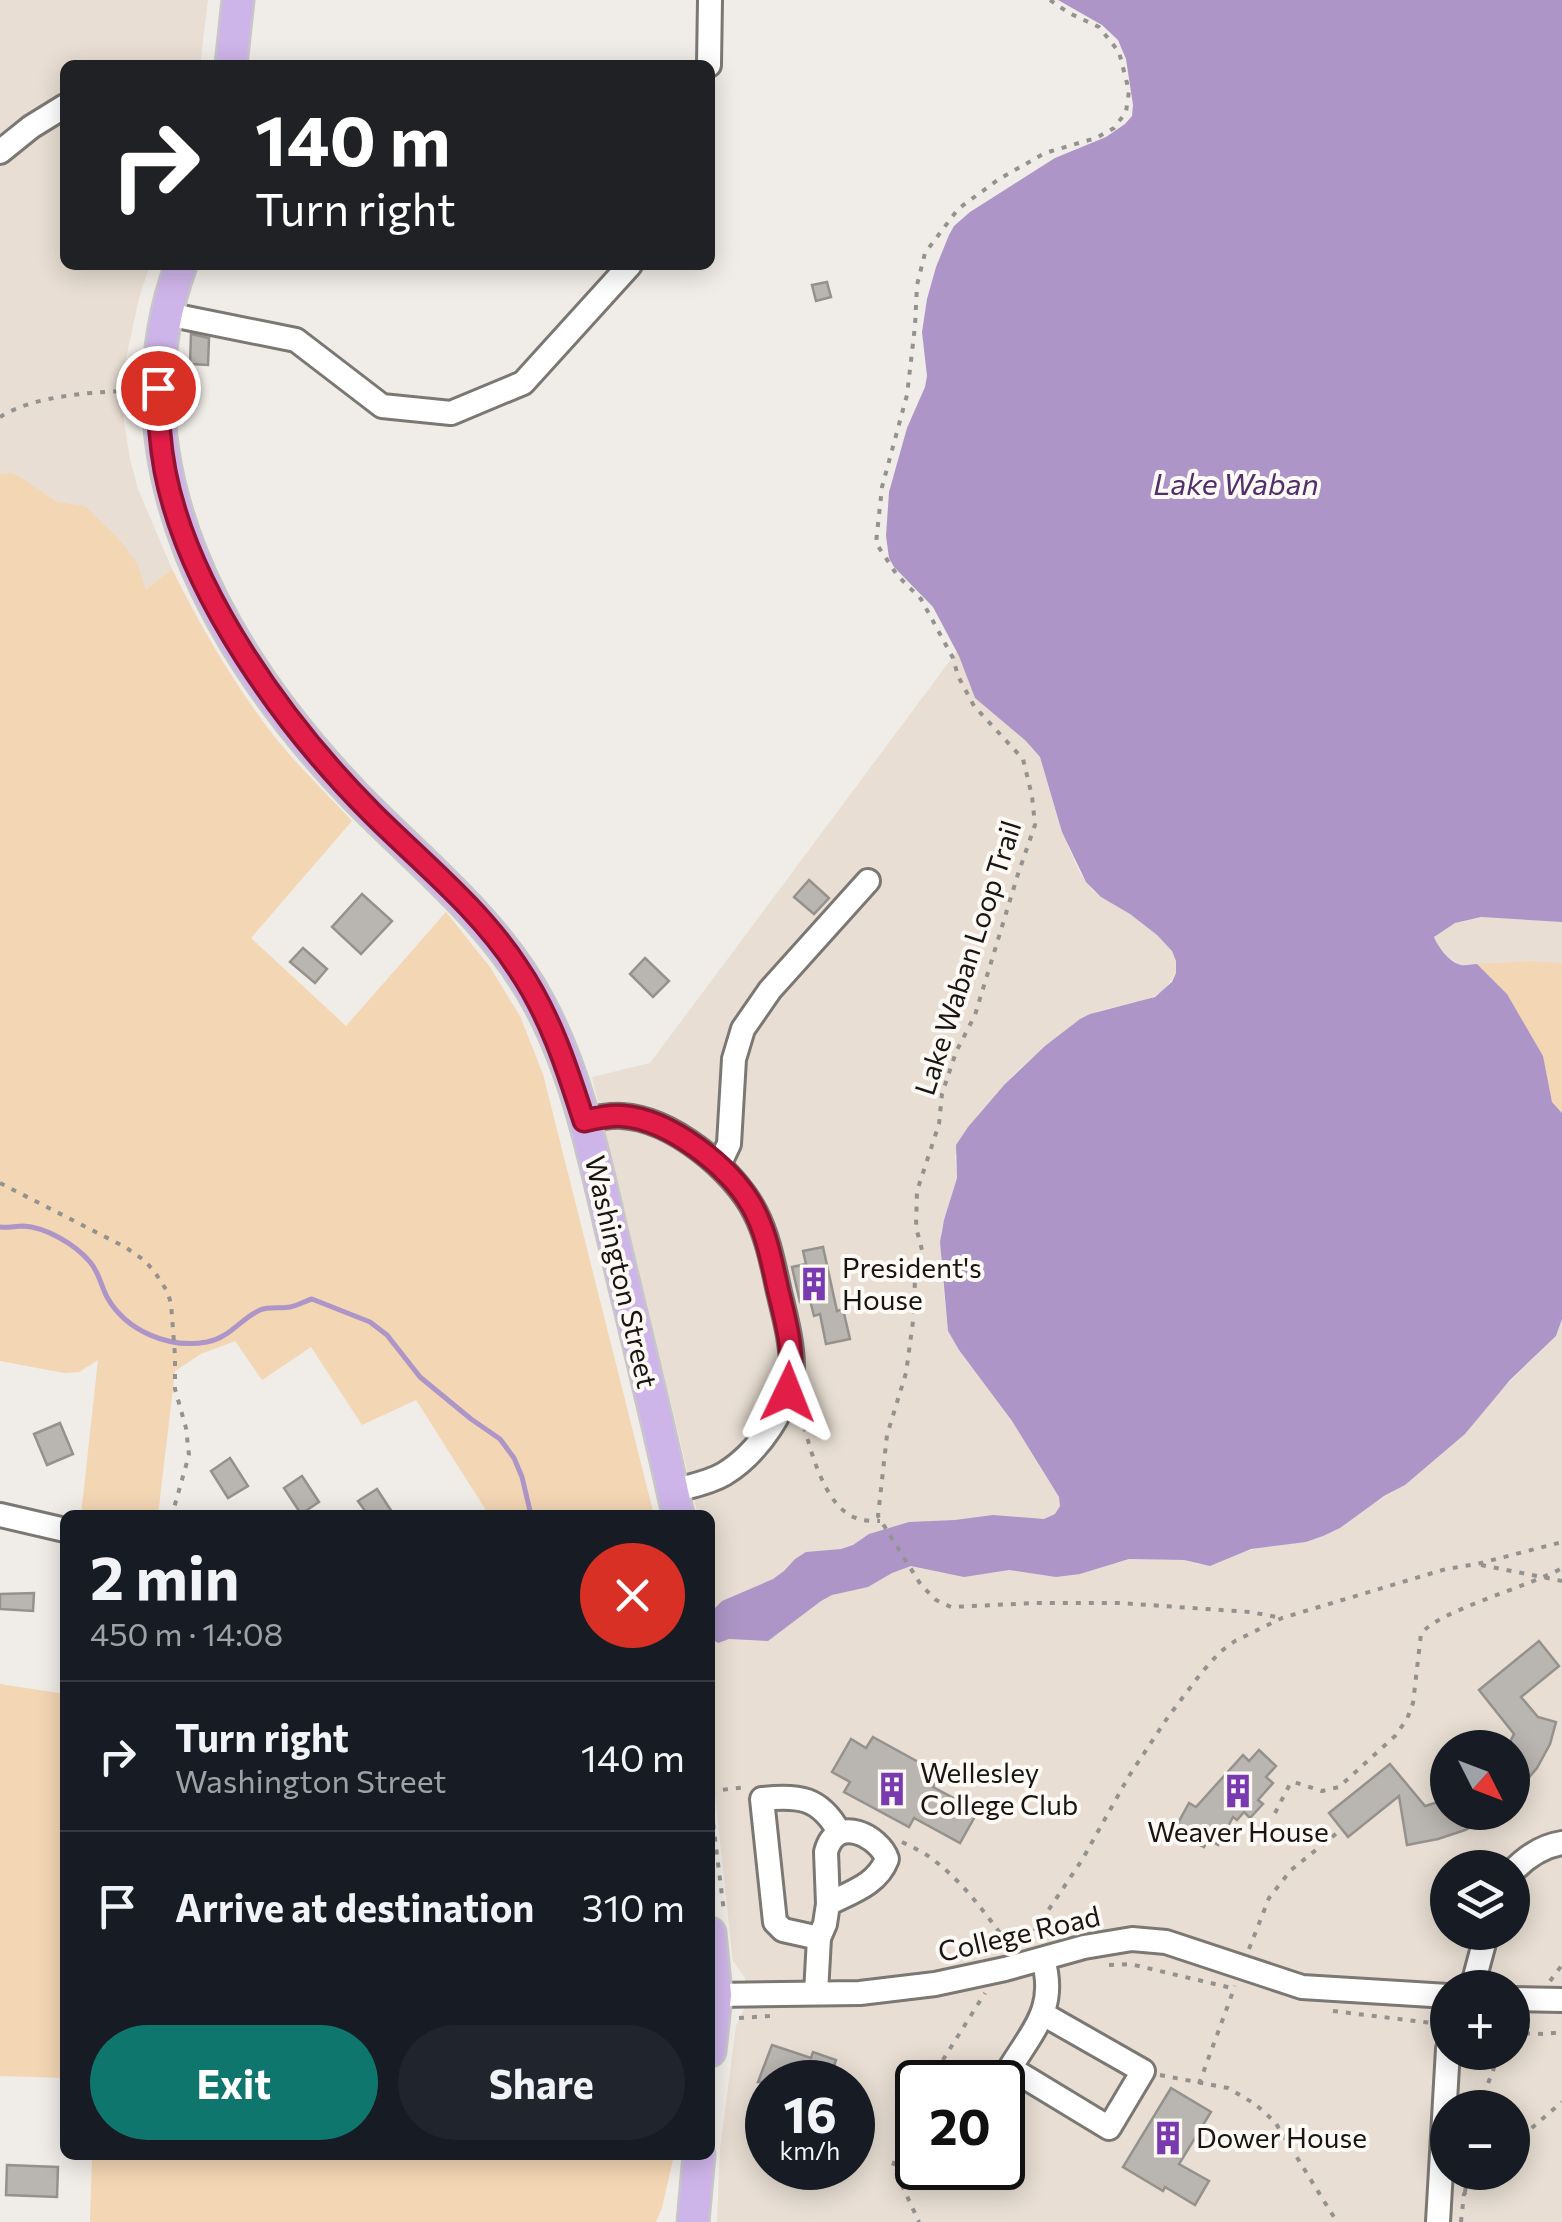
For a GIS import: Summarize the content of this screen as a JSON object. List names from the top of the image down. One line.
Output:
{"streets":{"main road":["Washington Street"],"street":["College Road"],"path":["Lake Waban Loop Trail"]},"water":["Lake Waban"],"places":{"building":["President's House","Wellesley College Club","Weaver House","Dower House"]},"north":"bottom right","page":{"turn":["140 m","Turn right"],"heading":["2 min","450 m · 14:08"],"list":[{"name":"Turn right","note":"Washington Street","value":"140 m"},{"name":"Arrive at destination","value":"310 m"}],"map_buttons":["+","−"],"buttons":["Exit","Share"],"speed":"16 km/h","limit":"20"}}
